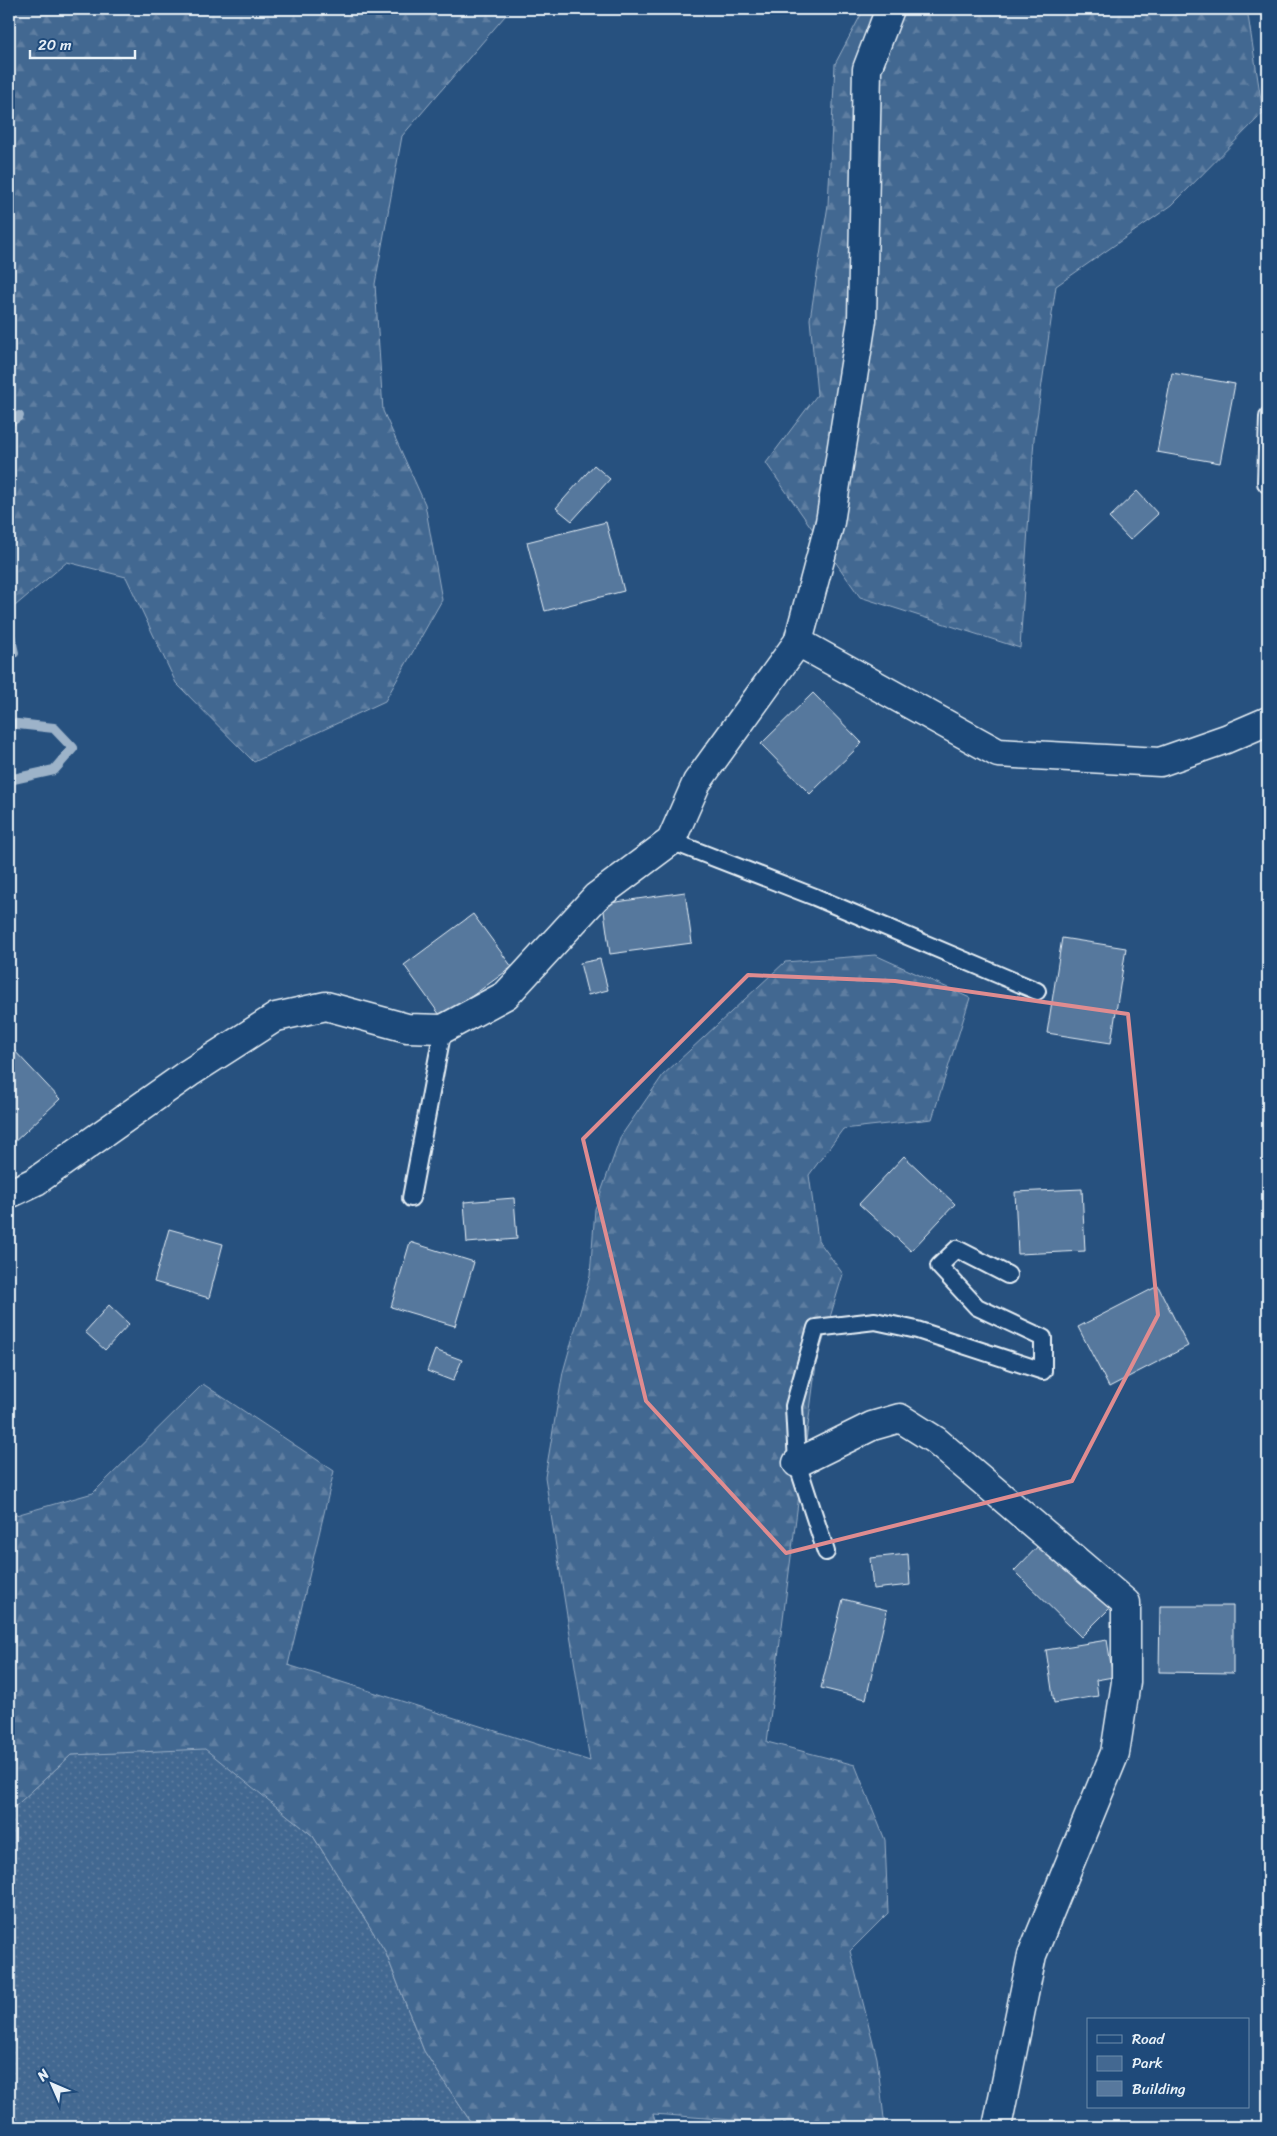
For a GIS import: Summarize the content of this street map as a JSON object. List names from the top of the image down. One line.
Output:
{"legend":["Road","Park","Building"],"scale_bar":"20 m","north":"top left"}
